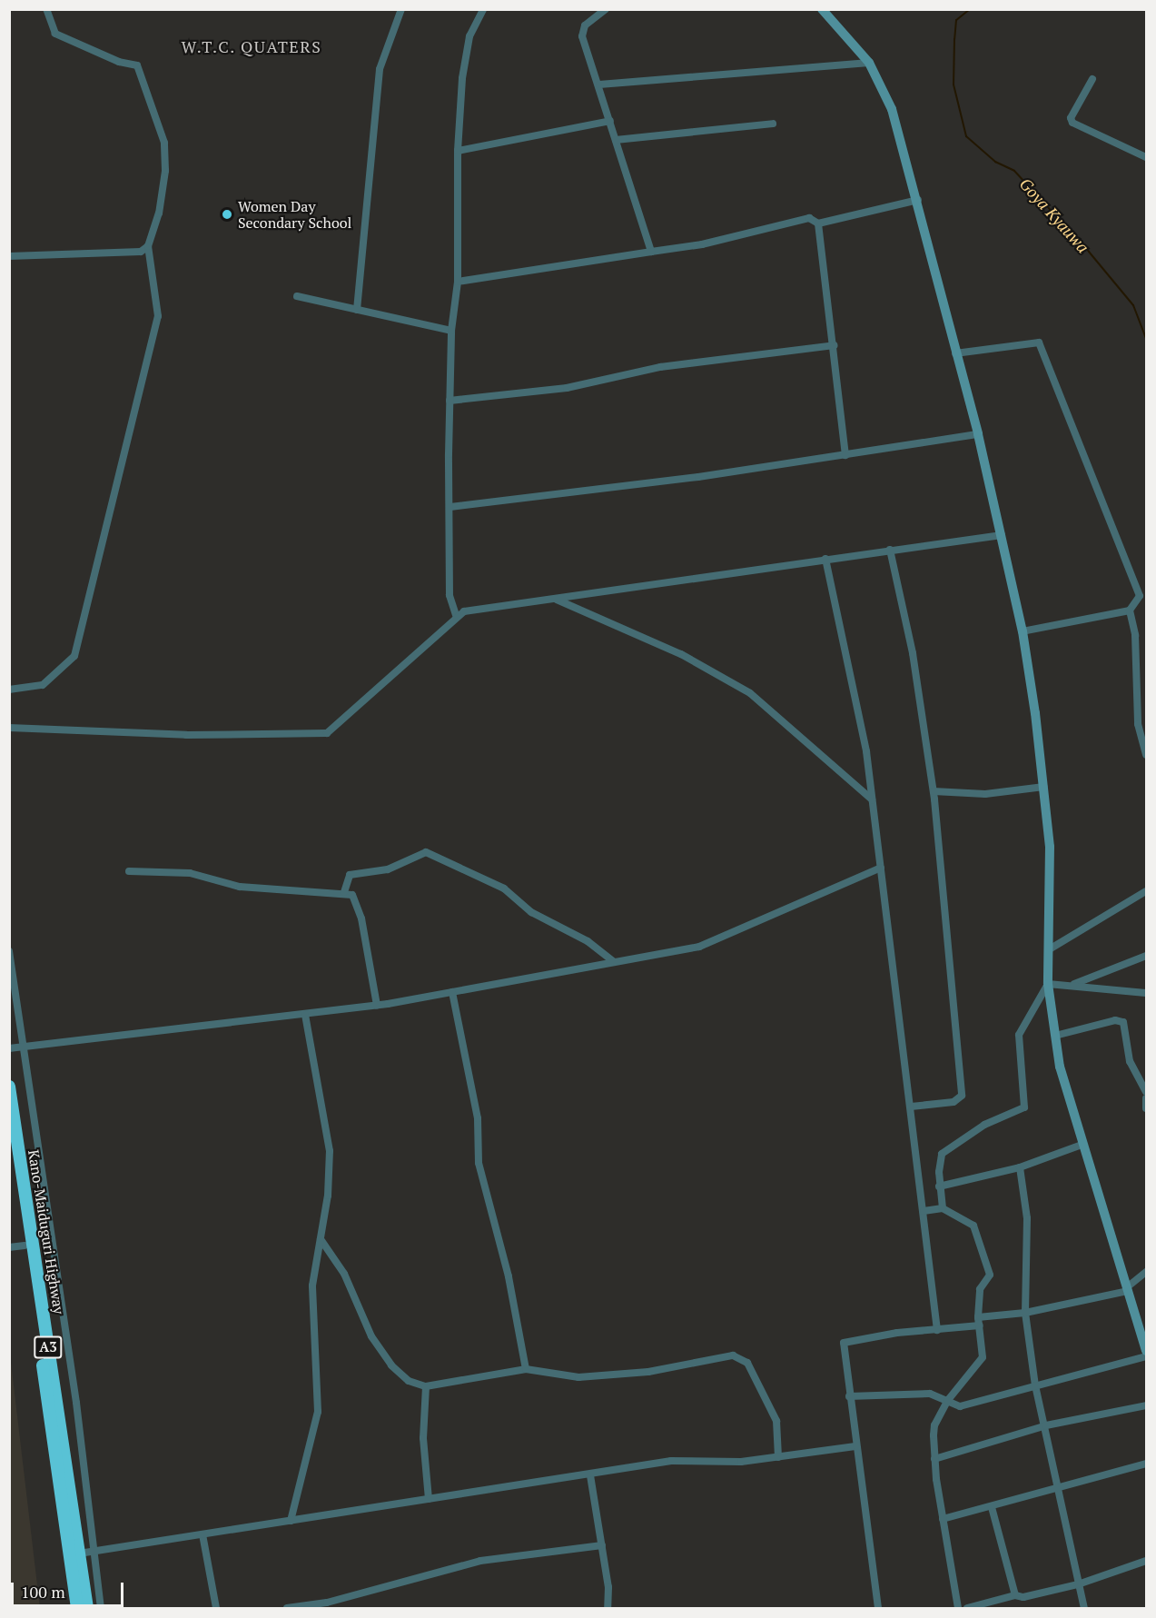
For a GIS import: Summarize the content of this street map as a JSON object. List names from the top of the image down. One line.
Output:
{"streets":{"highway":["Kano-Maiduguri Highway","A3"]},"districts":["W.T.C. QUATERS"],"water":["Goya Kyauwa"],"places":["Women Day Secondary School"],"scale_bar":"100 m"}
